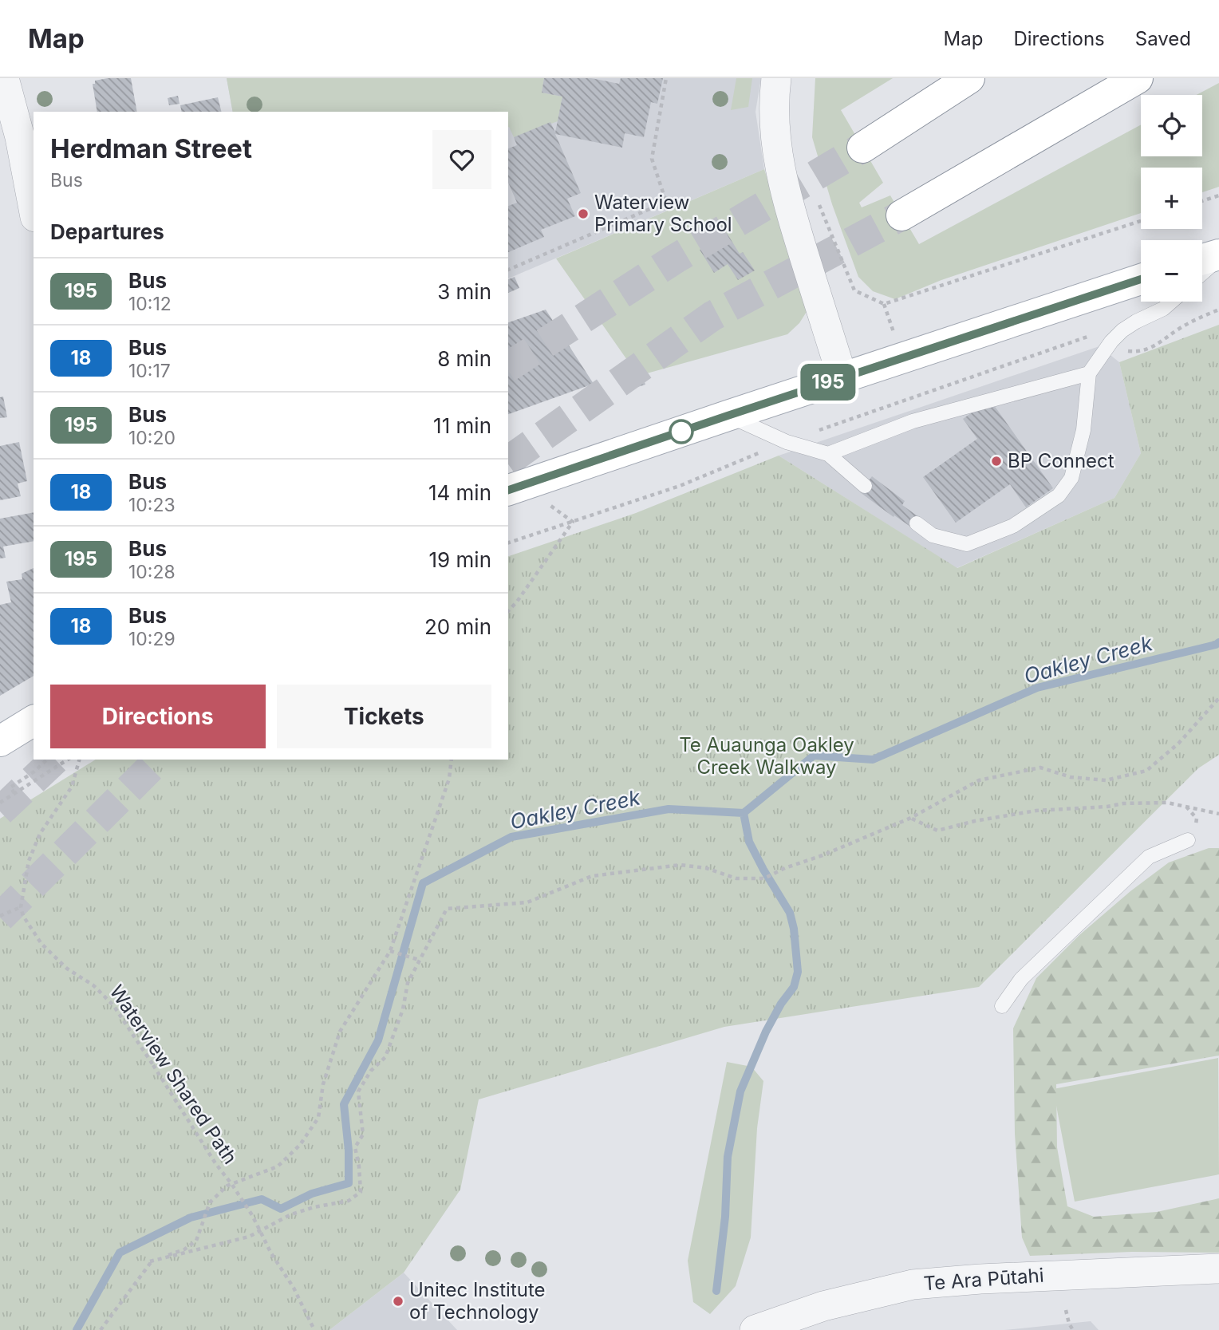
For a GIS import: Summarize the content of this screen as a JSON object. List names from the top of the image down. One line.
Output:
{"streets":{"street":["Te Ara Pūtahi"],"path":["Waterview Shared Path"]},"water":["Oakley Creek"],"parks":["Te Auaunga Oakley Creek Walkway"],"places":["Waterview Primary School","BP Connect","Unitec Institute of Technology"],"lines":["bus line 195"],"page":{"header":"Map","nav":["Map","Directions","Saved"],"on_map":"195","map_buttons":["+","−"],"heading":[["Herdman Street","Bus"],"Departures"],"list":[{"mark":"195","name":"Bus","note":"10:12","value":"3 min"},{"mark":"18","name":"Bus","note":"10:17","value":"8 min"},{"mark":"195","name":"Bus","note":"10:20","value":"11 min"},{"mark":"18","name":"Bus","note":"10:23","value":"14 min"},{"mark":"195","name":"Bus","note":"10:28","value":"19 min"},{"mark":"18","name":"Bus","note":"10:29","value":"20 min"}],"buttons":["Directions","Tickets"]}}
